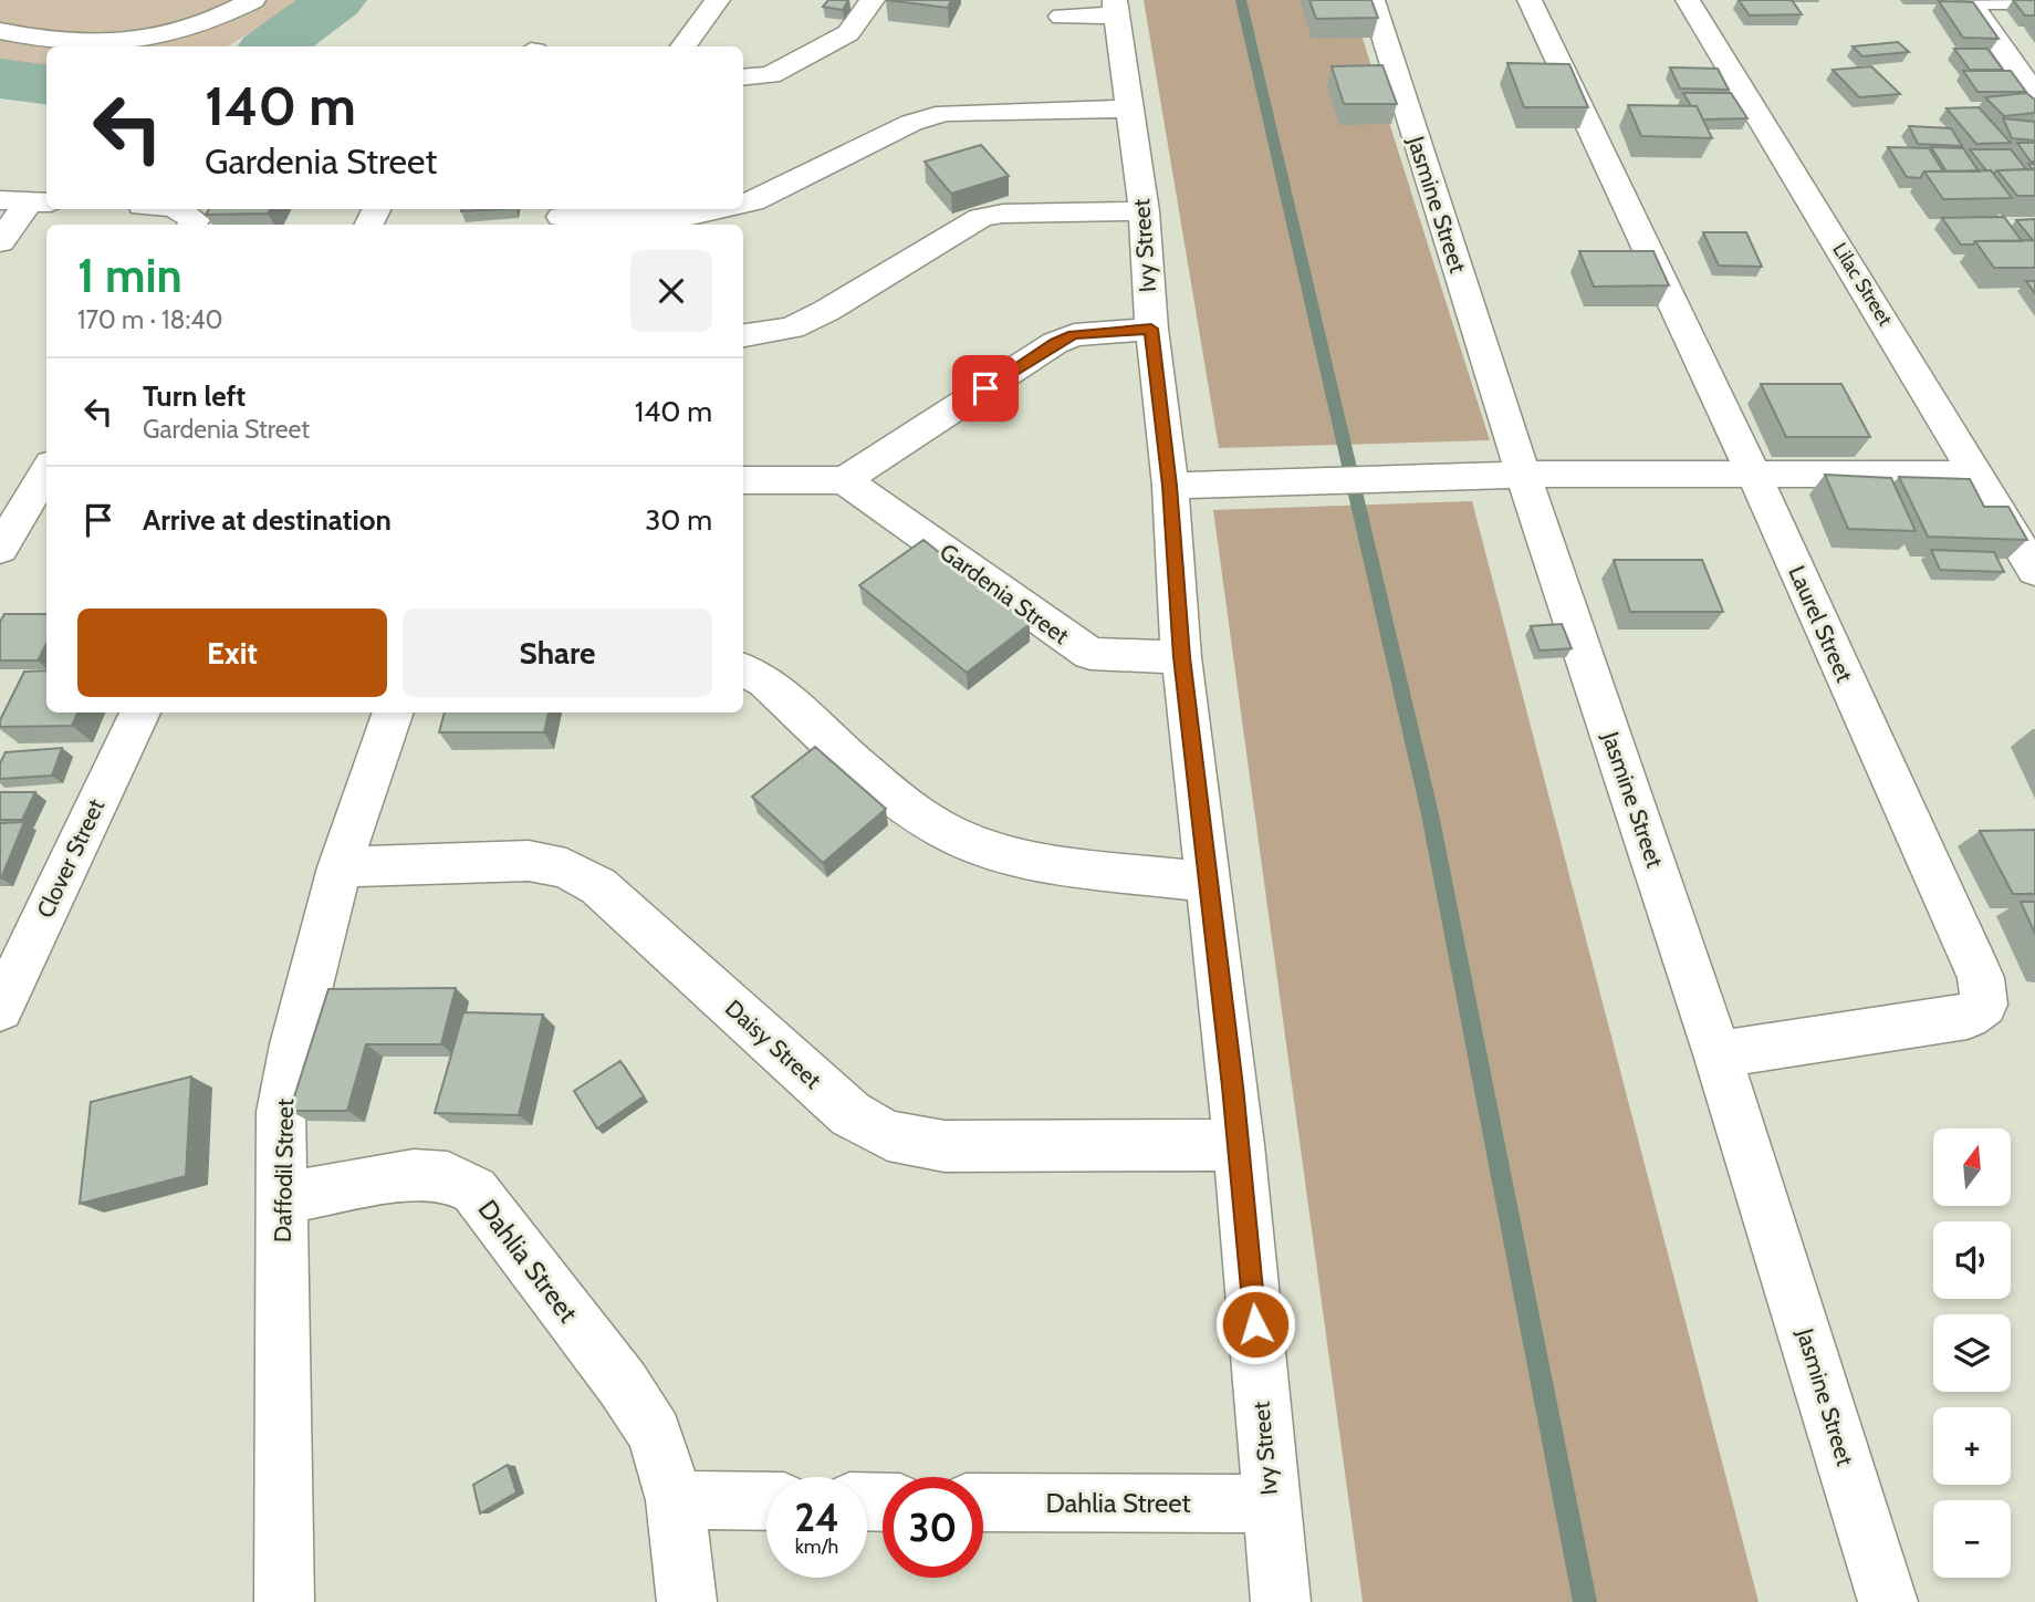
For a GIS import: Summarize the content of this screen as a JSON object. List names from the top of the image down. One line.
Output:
{"streets":{"street":["Jasmine Street","Ivy Street","Lilac Street","Gardenia Street","Laurel Street","Clover Street","Daisy Street","Daffodil Street","Dahlia Street"]},"crossings":[["Jasmine Street","Laurel Street"],["Ivy Street","Gardenia Street"],["Ivy Street","Daisy Street"],["Ivy Street","Dahlia Street"],["Daisy Street","Daffodil Street"],["Daffodil Street","Dahlia Street"]],"north":"top","page":{"turn":["140 m","Gardenia Street"],"heading":["1 min","170 m · 18:40"],"list":[{"name":"Turn left","note":"Gardenia Street","value":"140 m"},{"name":"Arrive at destination","value":"30 m"}],"buttons":["Exit","Share"],"map_buttons":["+","−"],"speed":"24 km/h","limit":"30"}}
